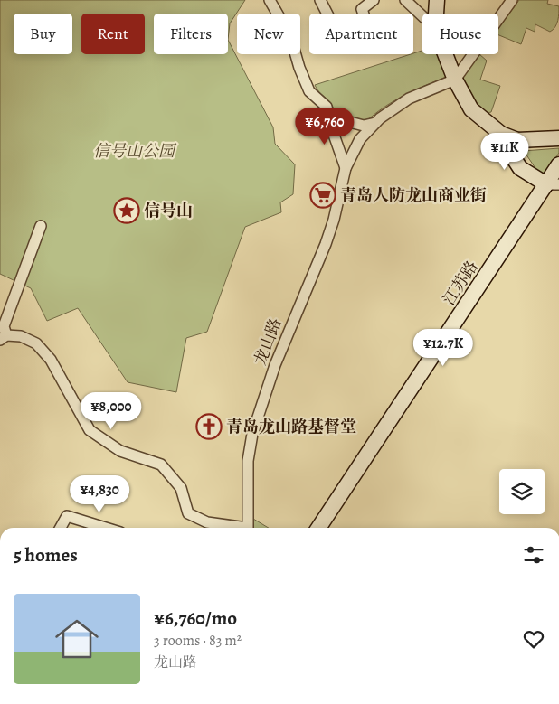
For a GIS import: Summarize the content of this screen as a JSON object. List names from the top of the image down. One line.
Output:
{"streets":{"main road":["江苏路"],"street":["龙山路"]},"parks":["信号山公园"],"places":{"supermarket":["青岛人防龙山商业街"],"place":["信号山"],"church":["青岛龙山路基督堂"]},"page":{"chip":["Buy","Rent","Filters","New","Apartment","House"],"price":["¥6,760","¥11K","¥12.7K","¥8,000","¥4,830"],"heading":"5 homes","list":[{"name":"¥6,760/mo","note":"3 rooms · 83 m² · 龙山路"}]}}
